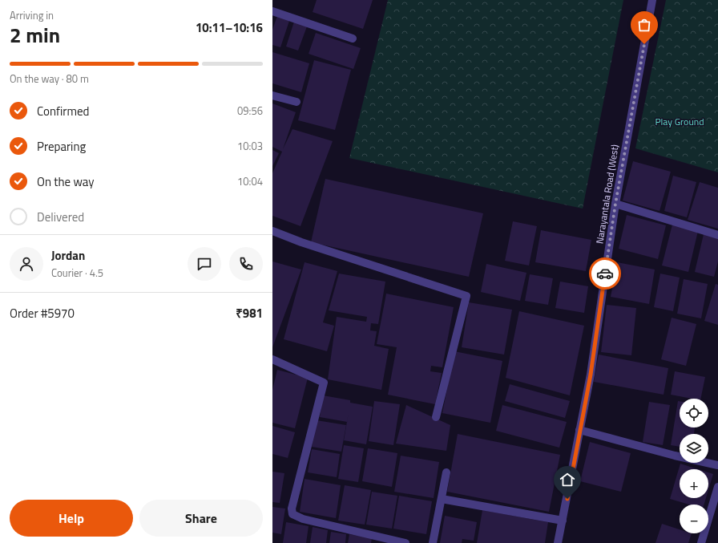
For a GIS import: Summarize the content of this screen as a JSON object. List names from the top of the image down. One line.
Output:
{"streets":{"street":["Narayantala Road (West)"]},"parks":["Play Ground"],"page":{"heading":["2 min","Arriving in","10:11–10:16"],"panel":["Jordan","Courier · 4.5","Order #5970","₹981"],"bar":"On the way · 80 m","list":[["Confirmed","09:56"],["Preparing","10:03"],["On the way","10:04"],"Delivered"],"map_buttons":["+","−"],"buttons":["Help","Share"]}}
